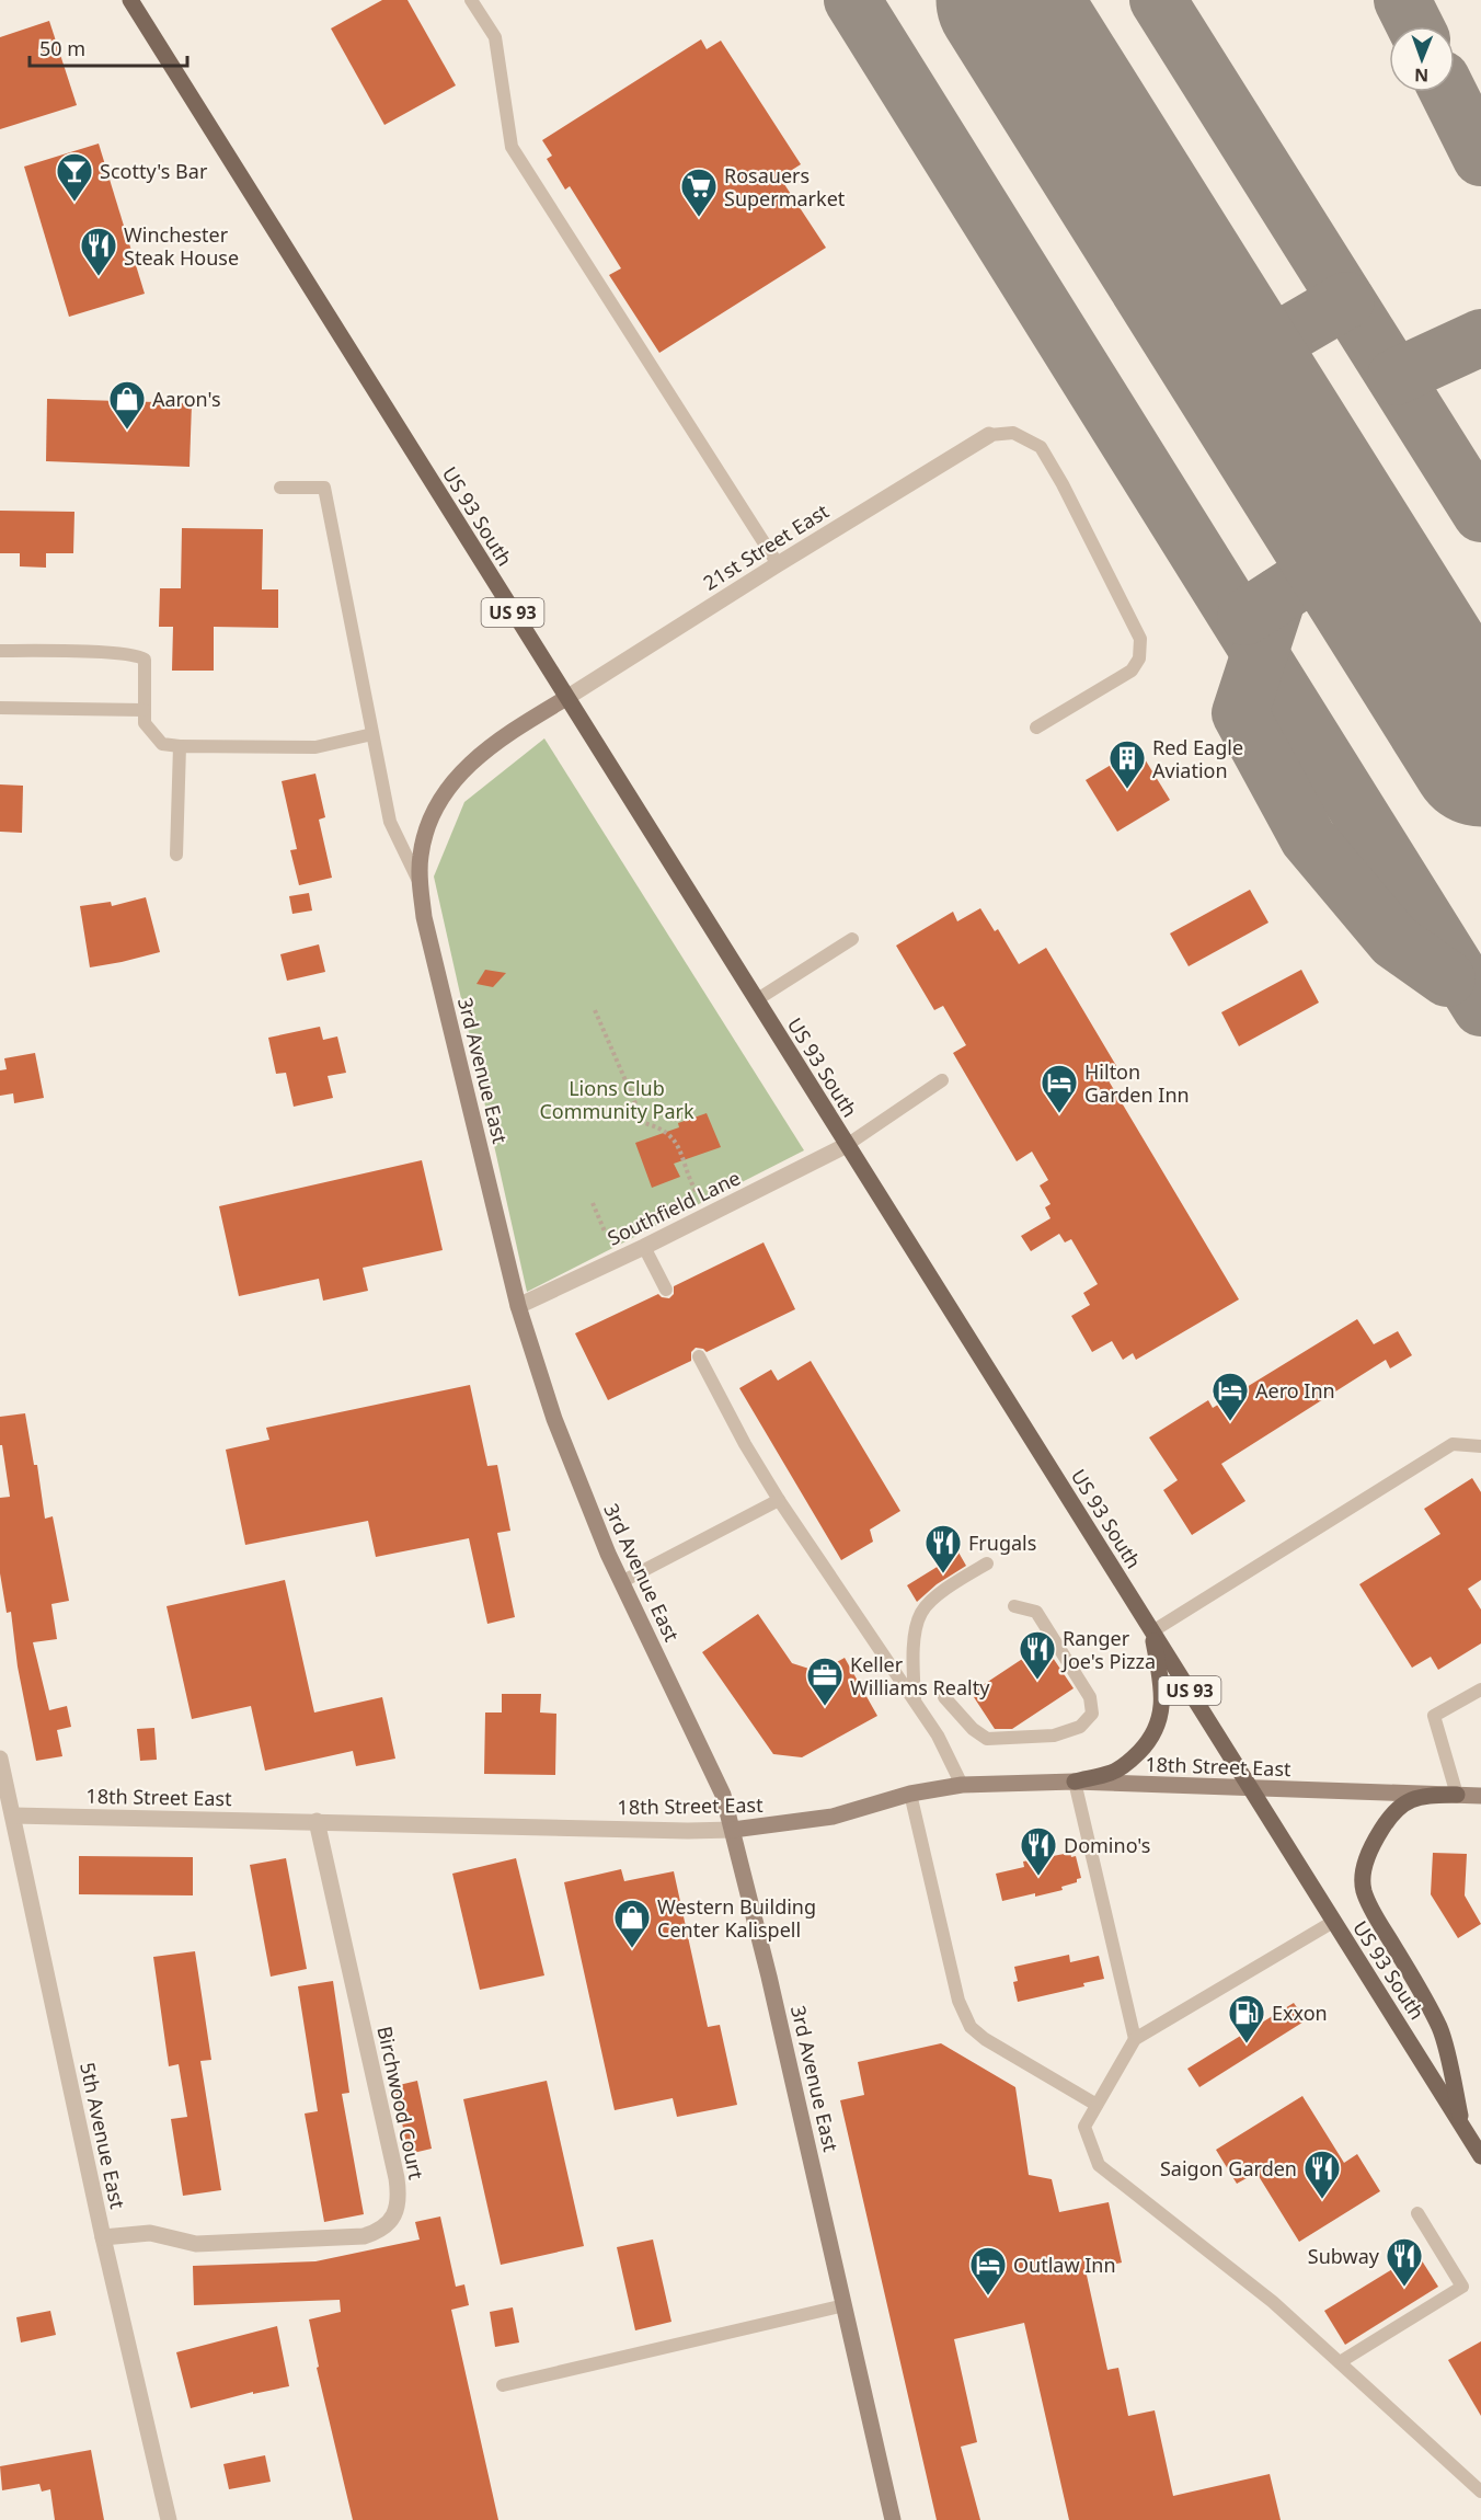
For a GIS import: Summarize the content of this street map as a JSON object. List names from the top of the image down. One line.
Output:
{"streets":{"main road":["US 93 South","US 93"],"street":["21st Street East","3rd Avenue East","Southfield Lane","18th Street East","Birchwood Court","5th Avenue East"]},"crossings":[["US 93 South","21st Street East"],["US 93 South","3rd Avenue East"],["US 93 South","Southfield Lane"],["US 93 South","18th Street East"],["21st Street East","3rd Avenue East"],["3rd Avenue East","Southfield Lane"],["3rd Avenue East","18th Street East"],["18th Street East","Birchwood Court"],["18th Street East","5th Avenue East"],["Birchwood Court","5th Avenue East"]],"parks":["Lions Club Community Park"],"places":{"bar":["Scotty's Bar"],"supermarket":["Rosauers Supermarket"],"restaurant":["Winchester Steak House","Frugals","Ranger Joe's Pizza","Domino's","Saigon Garden","Subway"],"shop":["Aaron's","Western Building Center Kalispell"],"building":["Red Eagle Aviation"],"hotel":["Hilton Garden Inn","Aero Inn","Outlaw Inn"],"office":["Keller Williams Realty"],"fuel station":["Exxon"]},"scale_bar":"50 m","north":"bottom"}
